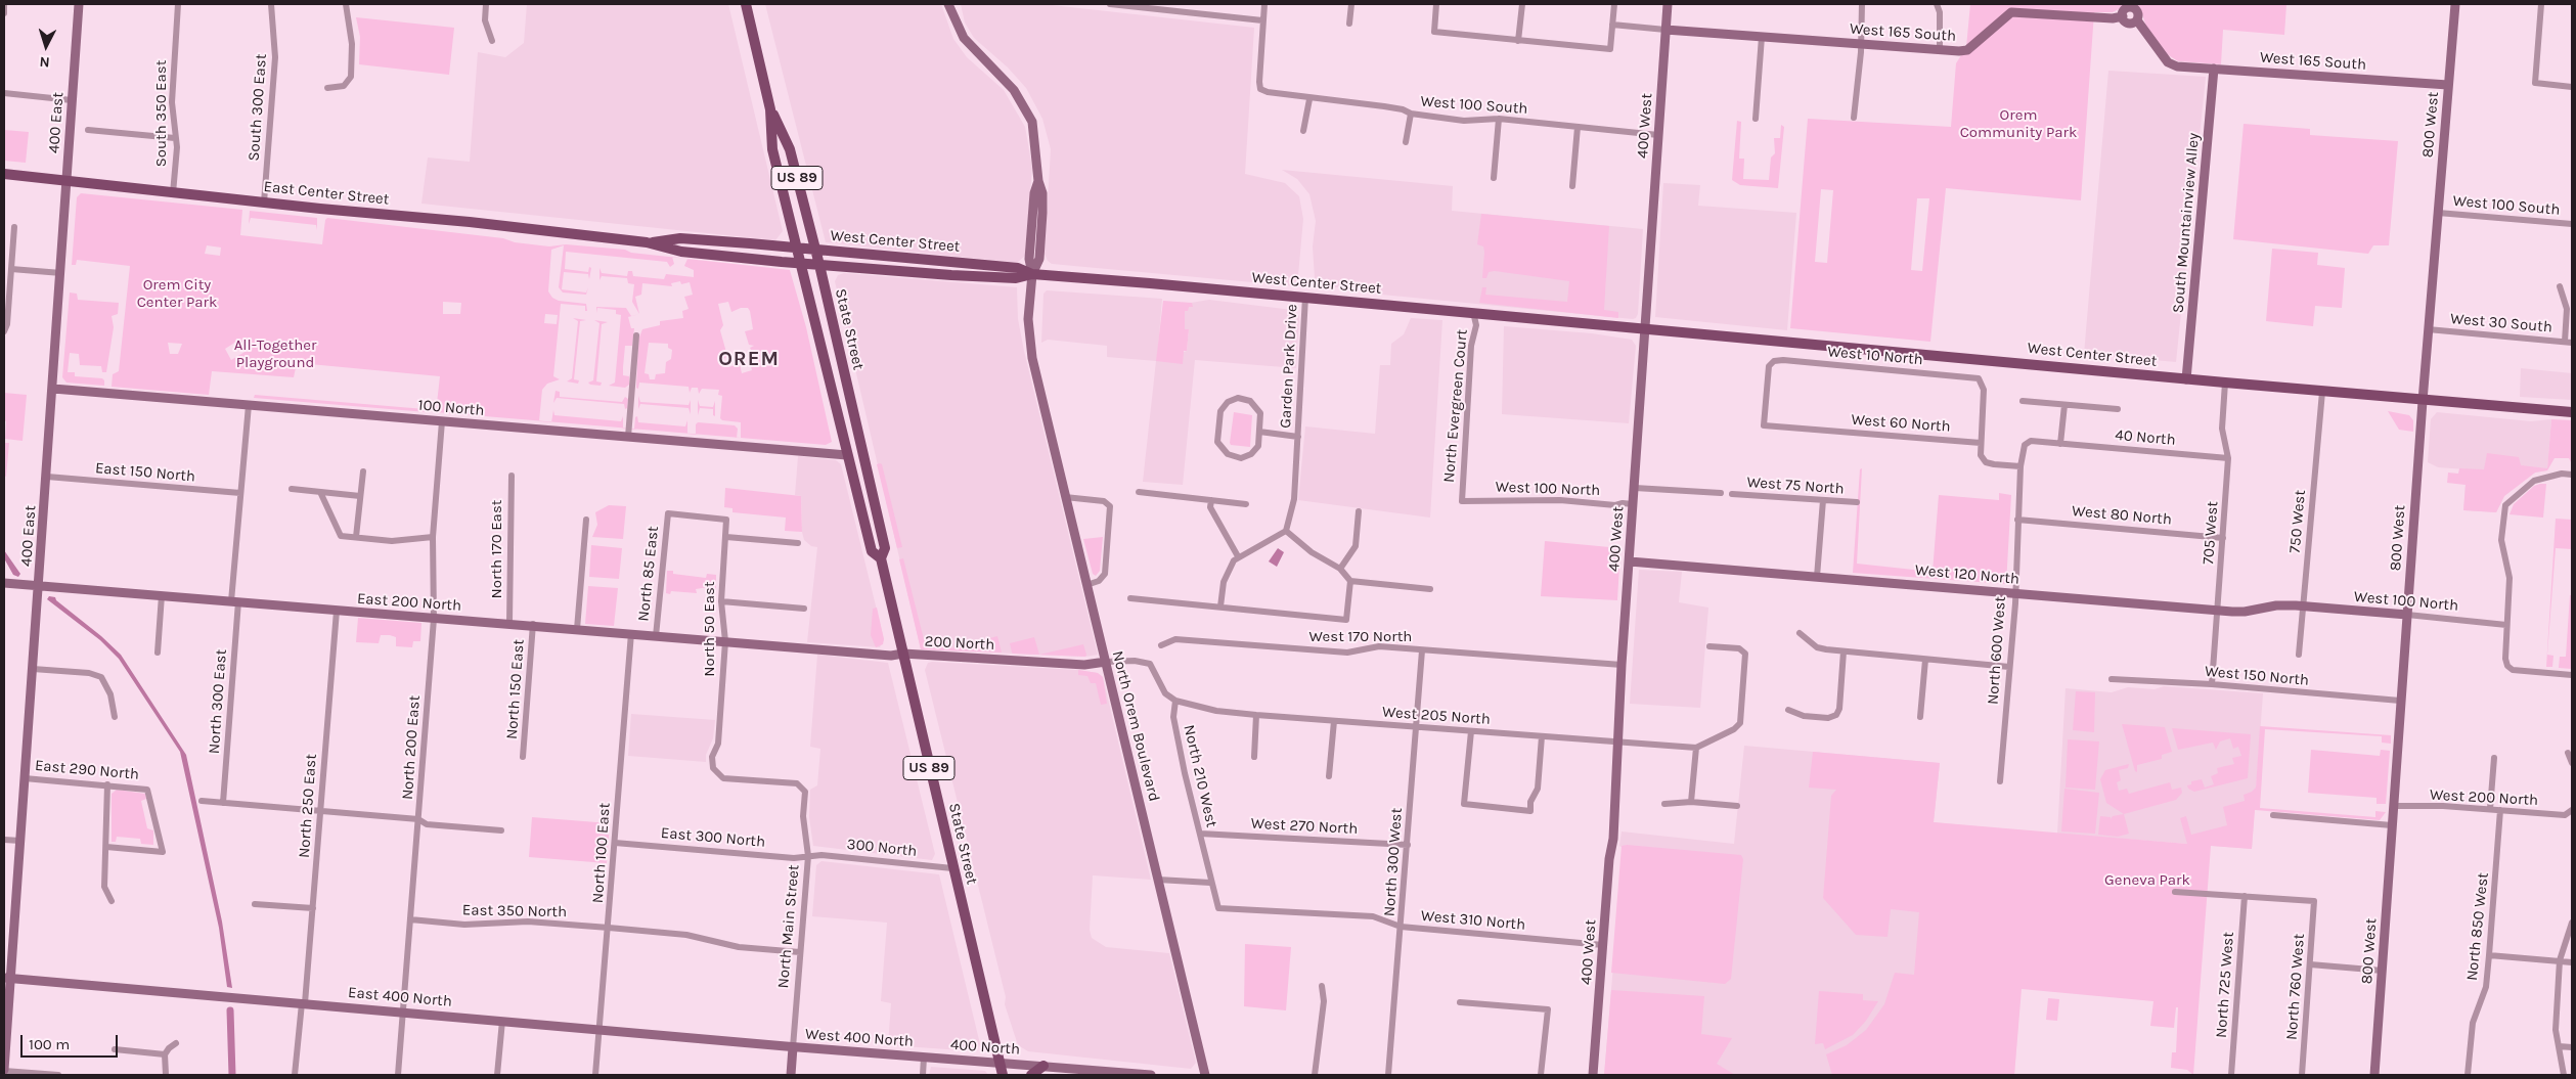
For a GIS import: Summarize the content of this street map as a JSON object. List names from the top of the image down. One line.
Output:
{"streets":{"main road":["US 89","East Center Street","West Center Street","State Street"],"street":["West 165 South","West 100 South","South 300 East","South 350 East","400 East","800 West","400 West","South Mountainview Alley","West 30 South","West 10 North","Garden Park Drive","North Evergreen Court","100 North","West 60 North","40 North","East 150 North","West 75 North","West 100 North","West 80 North","750 West","705 West","North 170 East","North 85 East","West 120 North","East 200 North","North 50 East","West 170 North","200 North","North 600 West","West 150 North","North 150 East","North 300 East","West 205 North","North Orem Boulevard","North 200 East","East 290 North","North 210 West","West 200 North","North 250 East","West 270 North","East 300 North","300 North","North 100 East","North 300 West","East 350 North","West 310 North","North Main Street","North 850 West","North 725 West","North 760 West","East 400 North","West 400 North","400 North"]},"crossings":[["West 165 South","800 West"],["West 165 South","400 West"],["West 165 South","South Mountainview Alley"],["West 100 South","800 West"],["West 100 South","400 West"],["South 300 East","East Center Street"],["South 350 East","East Center Street"],["400 East","East Center Street"],["400 East","100 North"],["400 East","East 150 North"],["400 East","East 200 North"],["400 East","East 290 North"],["400 East","East 400 North"],["800 West","West Center Street"],["800 West","West 30 South"],["800 West","West 100 North"],["800 West","West 150 North"],["800 West","West 200 North"],["400 West","West Center Street"],["400 West","West 100 North"],["400 West","West 120 North"],["400 West","West 170 North"],["400 West","West 205 North"],["400 West","West 310 North"],["East Center Street","West Center Street"],["East Center Street","State Street"],["South Mountainview Alley","West Center Street"],["West Center Street","State Street"],["West Center Street","Garden Park Drive"],["West Center Street","North Evergreen Court"],["West Center Street","750 West"],["West Center Street","705 West"],["West Center Street","North Orem Boulevard"],["State Street","100 North"],["State Street","200 North"],["State Street","300 North"],["State Street","400 North"],["West 10 North","West 60 North"],["North Evergreen Court","West 100 North"],["100 North","North 300 East"],["100 North","North 200 East"],["40 North","705 West"],["40 North","North 600 West"],["East 150 North","North 300 East"],["West 100 North","750 West"],["West 100 North","West 120 North"],["West 80 North","705 West"],["West 80 North","North 600 West"],["750 West","West 120 North"],["705 West","West 120 North"],["705 West","West 150 North"],["North 170 East","East 200 North"],["North 85 East","East 200 North"],["North 85 East","North 50 East"],["West 120 North","North 600 West"],["East 200 North","North 50 East"],["East 200 North","200 North"],["East 200 North","North 150 East"],["East 200 North","North 300 East"],["East 200 North","North 200 East"],["East 200 North","North 250 East"],["East 200 North","North 100 East"],["North 50 East","North Main Street"],["West 170 North","North 300 West"],["200 North","North Orem Boulevard"],["West 205 North","North 210 West"],["West 205 North","North 300 West"],["North 200 East","East 350 North"],["North 200 East","East 400 North"],["North 210 West","West 270 North"],["North 210 West","West 310 North"],["West 200 North","North 850 West"],["North 250 East","East 400 North"],["West 270 North","North 300 West"],["East 300 North","300 North"],["East 300 North","North 100 East"],["East 300 North","North Main Street"],["300 North","North Main Street"],["North 100 East","East 350 North"],["North 100 East","East 400 North"],["North 300 West","West 310 North"],["East 350 North","North Main Street"],["North Main Street","East 400 North"],["North Main Street","West 400 North"],["North 725 West","North 760 West"],["East 400 North","West 400 North"],["West 400 North","400 North"]],"districts":["OREM"],"parks":["Orem Community Park","Orem City Center Park","All-Together Playground","Geneva Park"],"scale_bar":"100 m","north":"bottom"}
